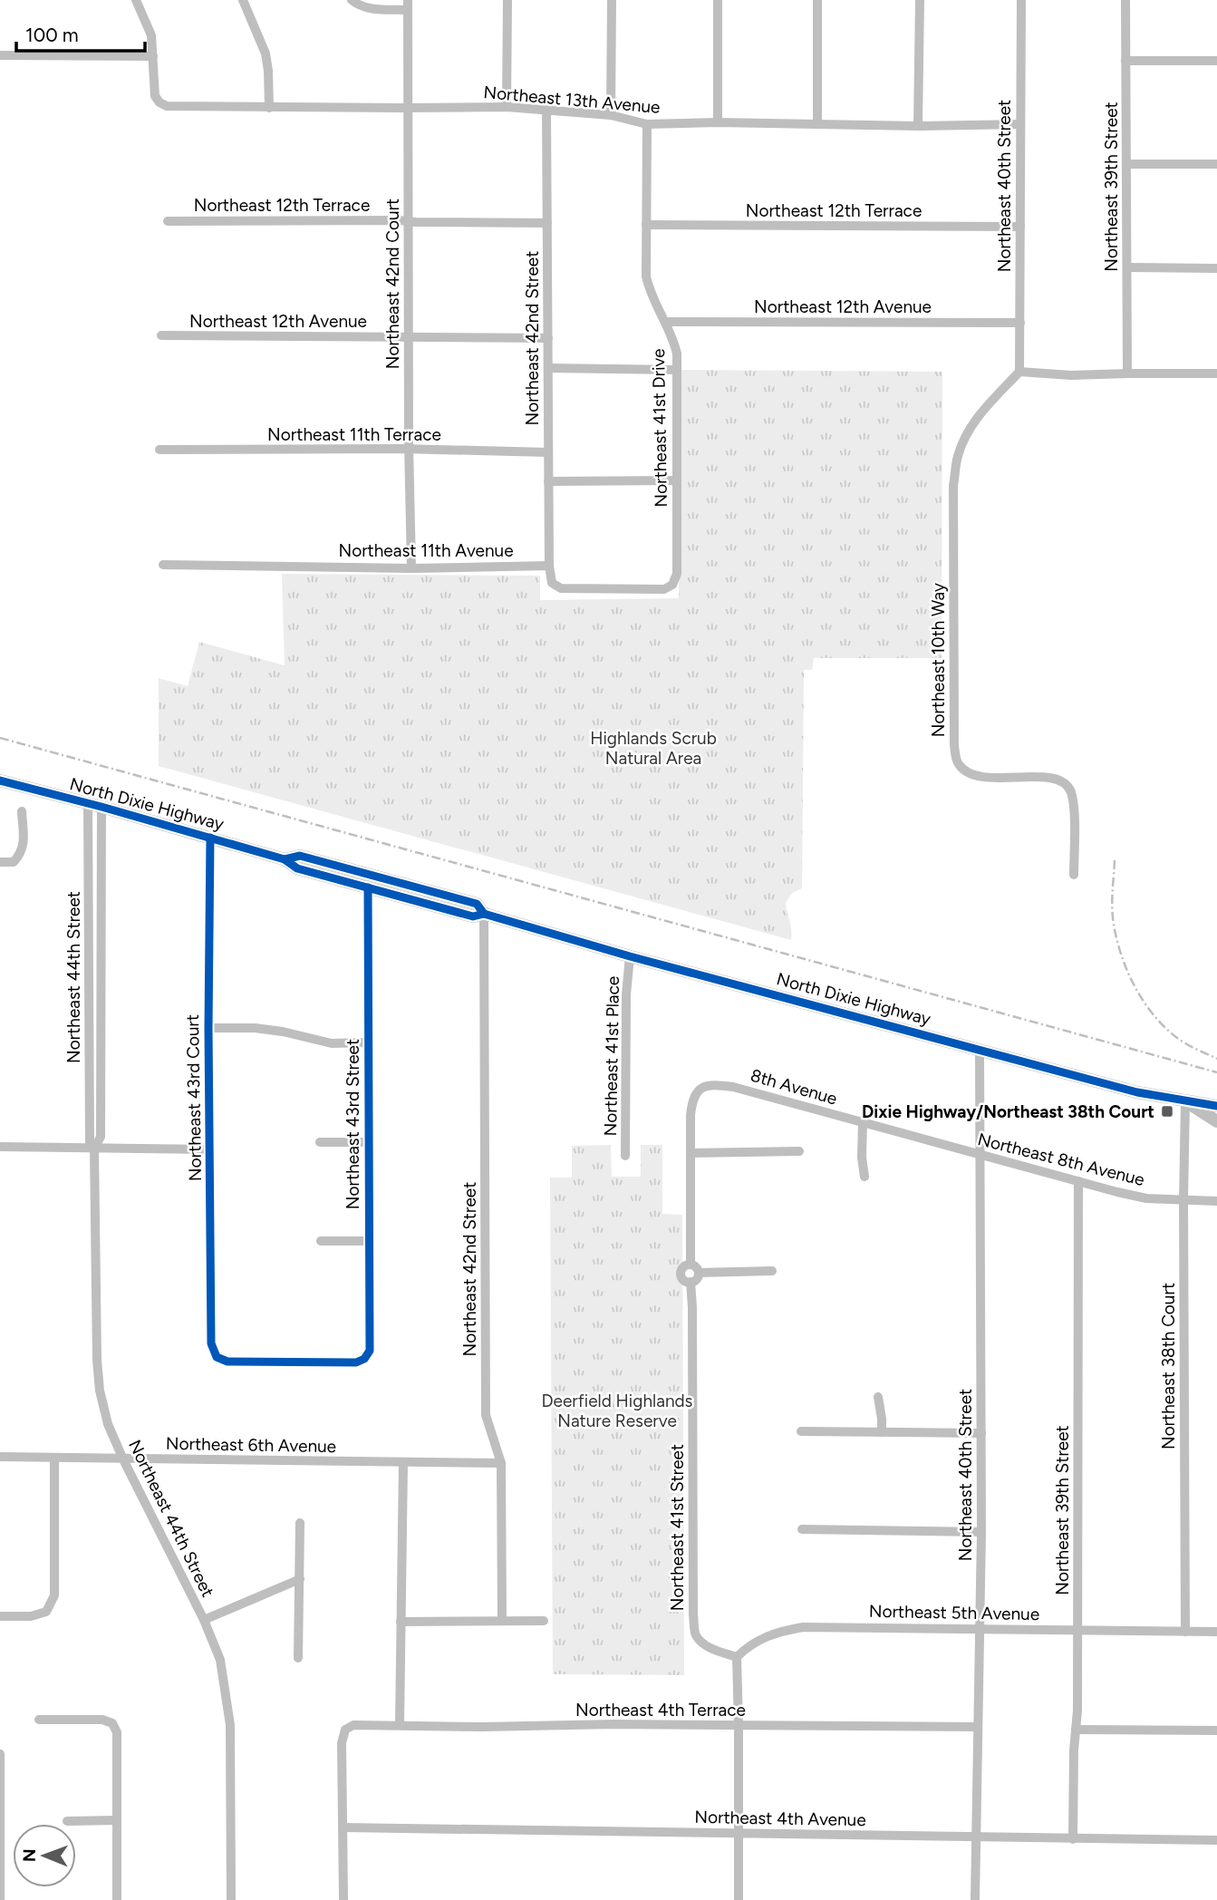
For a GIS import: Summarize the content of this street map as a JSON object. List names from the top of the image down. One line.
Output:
{"streets":{"main road":["North Dixie Highway"],"street":["Northeast 13th Avenue","Northeast 40th Street","Northeast 39th Street","Northeast 12th Terrace","Northeast 42nd Court","Northeast 12th Avenue","Northeast 42nd Street","Northeast 41st Drive","Northeast 11th Terrace","Northeast 11th Avenue","Northeast 10th Way","Northeast 44th Street","Northeast 41st Place","8th Avenue","Northeast 43rd Court","Northeast 43rd Street","Northeast 8th Avenue","Northeast 38th Court","Northeast 6th Avenue","Northeast 41st Street","Northeast 5th Avenue","Northeast 4th Terrace","Northeast 4th Avenue"]},"crossings":[["Northeast 13th Avenue","Northeast 40th Street"],["Northeast 13th Avenue","Northeast 42nd Court"],["Northeast 13th Avenue","Northeast 42nd Street"],["Northeast 13th Avenue","Northeast 41st Drive"],["Northeast 40th Street","Northeast 12th Terrace"],["Northeast 40th Street","Northeast 12th Avenue"],["Northeast 40th Street","Northeast 10th Way"],["Northeast 40th Street","North Dixie Highway"],["Northeast 40th Street","Northeast 8th Avenue"],["Northeast 40th Street","Northeast 5th Avenue"],["Northeast 40th Street","Northeast 4th Terrace"],["Northeast 40th Street","Northeast 4th Avenue"],["Northeast 39th Street","Northeast 8th Avenue"],["Northeast 39th Street","Northeast 5th Avenue"],["Northeast 39th Street","Northeast 4th Avenue"],["Northeast 12th Terrace","Northeast 42nd Court"],["Northeast 12th Terrace","Northeast 42nd Street"],["Northeast 12th Terrace","Northeast 41st Drive"],["Northeast 42nd Court","Northeast 12th Avenue"],["Northeast 42nd Court","Northeast 11th Terrace"],["Northeast 42nd Court","Northeast 11th Avenue"],["Northeast 12th Avenue","Northeast 42nd Street"],["Northeast 12th Avenue","Northeast 41st Drive"],["Northeast 42nd Street","Northeast 41st Drive"],["Northeast 42nd Street","Northeast 11th Terrace"],["Northeast 42nd Street","Northeast 11th Avenue"],["Northeast 42nd Street","North Dixie Highway"],["Northeast 42nd Street","Northeast 6th Avenue"],["Northeast 41st Drive","Northeast 11th Avenue"],["North Dixie Highway","Northeast 44th Street"],["North Dixie Highway","Northeast 41st Place"],["North Dixie Highway","Northeast 43rd Court"],["North Dixie Highway","Northeast 43rd Street"],["North Dixie Highway","Northeast 38th Court"],["Northeast 44th Street","Northeast 6th Avenue"],["8th Avenue","Northeast 8th Avenue"],["Northeast 43rd Court","Northeast 43rd Street"],["Northeast 8th Avenue","Northeast 38th Court"],["Northeast 38th Court","Northeast 5th Avenue"],["Northeast 41st Street","Northeast 5th Avenue"],["Northeast 4th Terrace","Northeast 4th Avenue"]],"parks":["Highlands Scrub Natural Area","Deerfield Highlands Nature Reserve"],"places":{"transit":["Dixie Highway/Northeast 38th Court"]},"scale_bar":"100 m","north":"left"}
